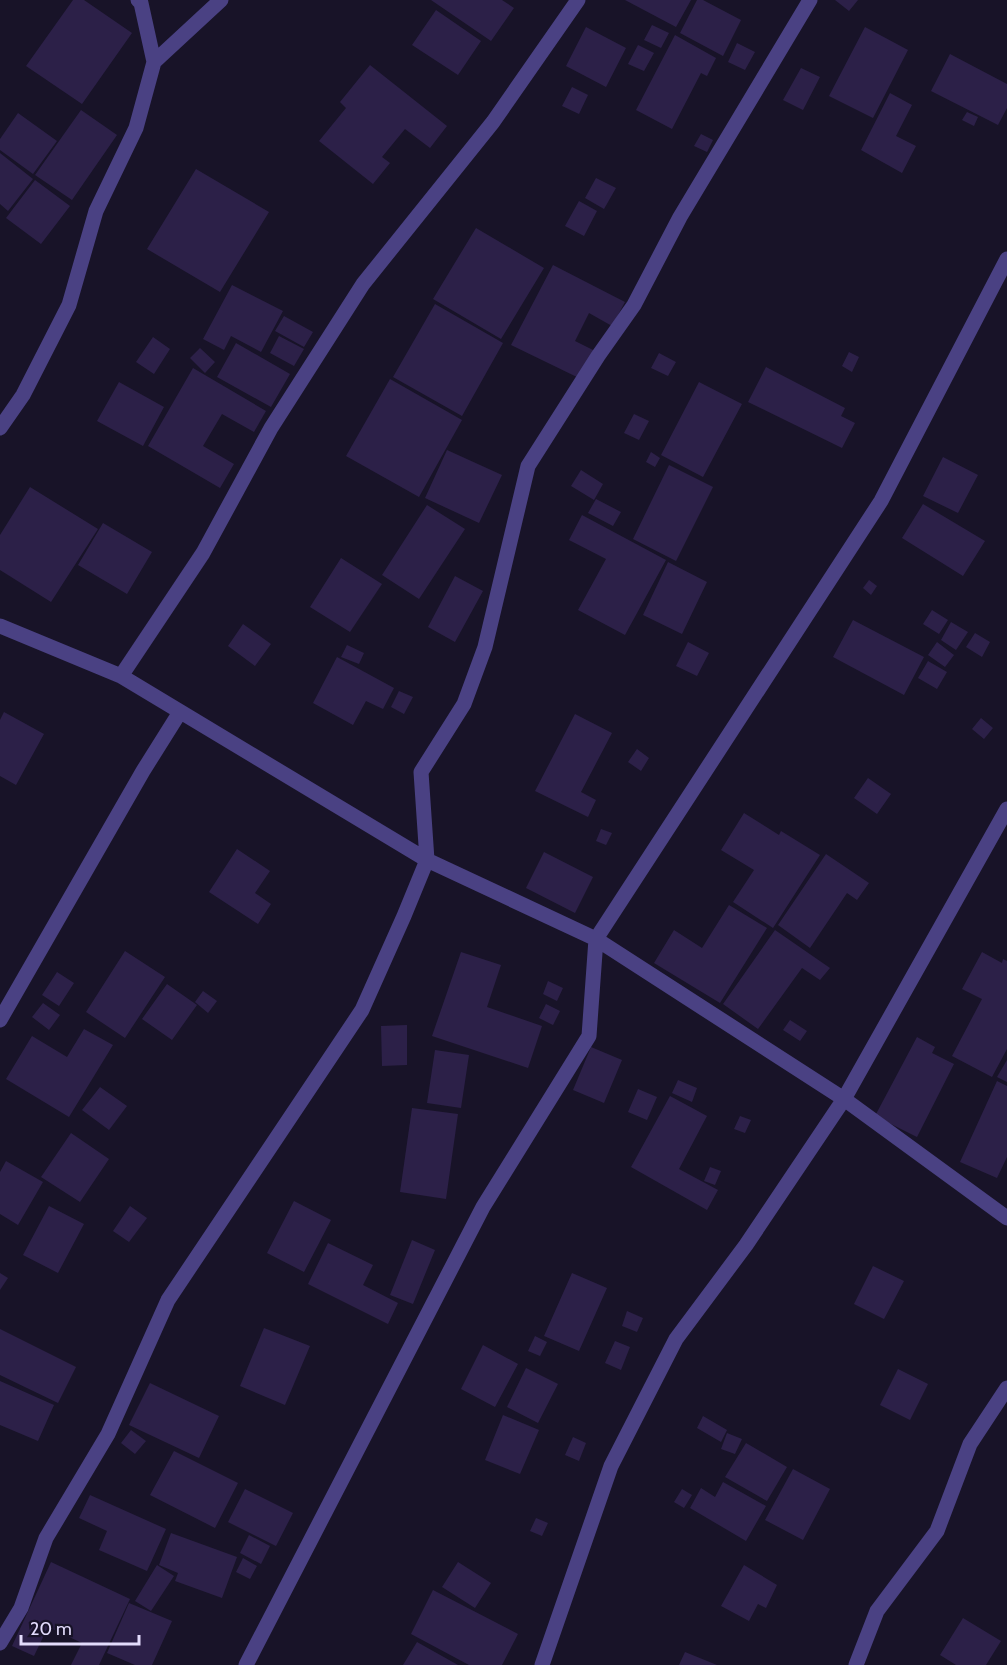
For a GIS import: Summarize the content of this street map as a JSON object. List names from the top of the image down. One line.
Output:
{"scale_bar":"20 m"}
